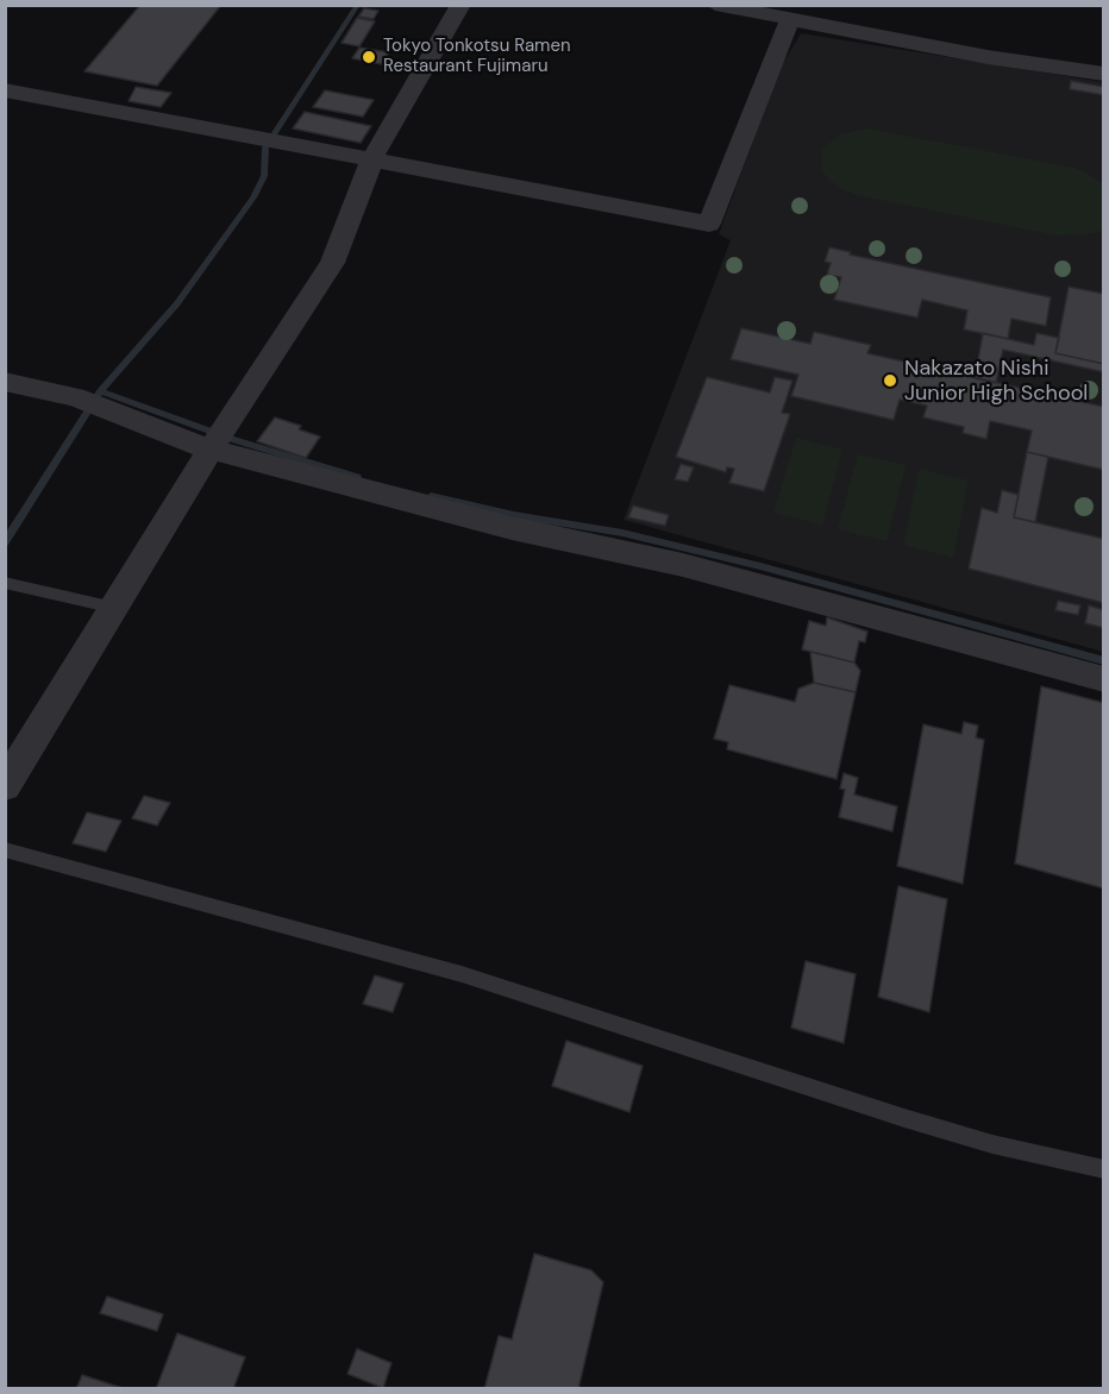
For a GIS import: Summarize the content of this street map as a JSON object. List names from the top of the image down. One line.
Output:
{"places":["Tokyo Tonkotsu Ramen Restaurant Fujimaru","Nakazato Nishi Junior High School"]}
